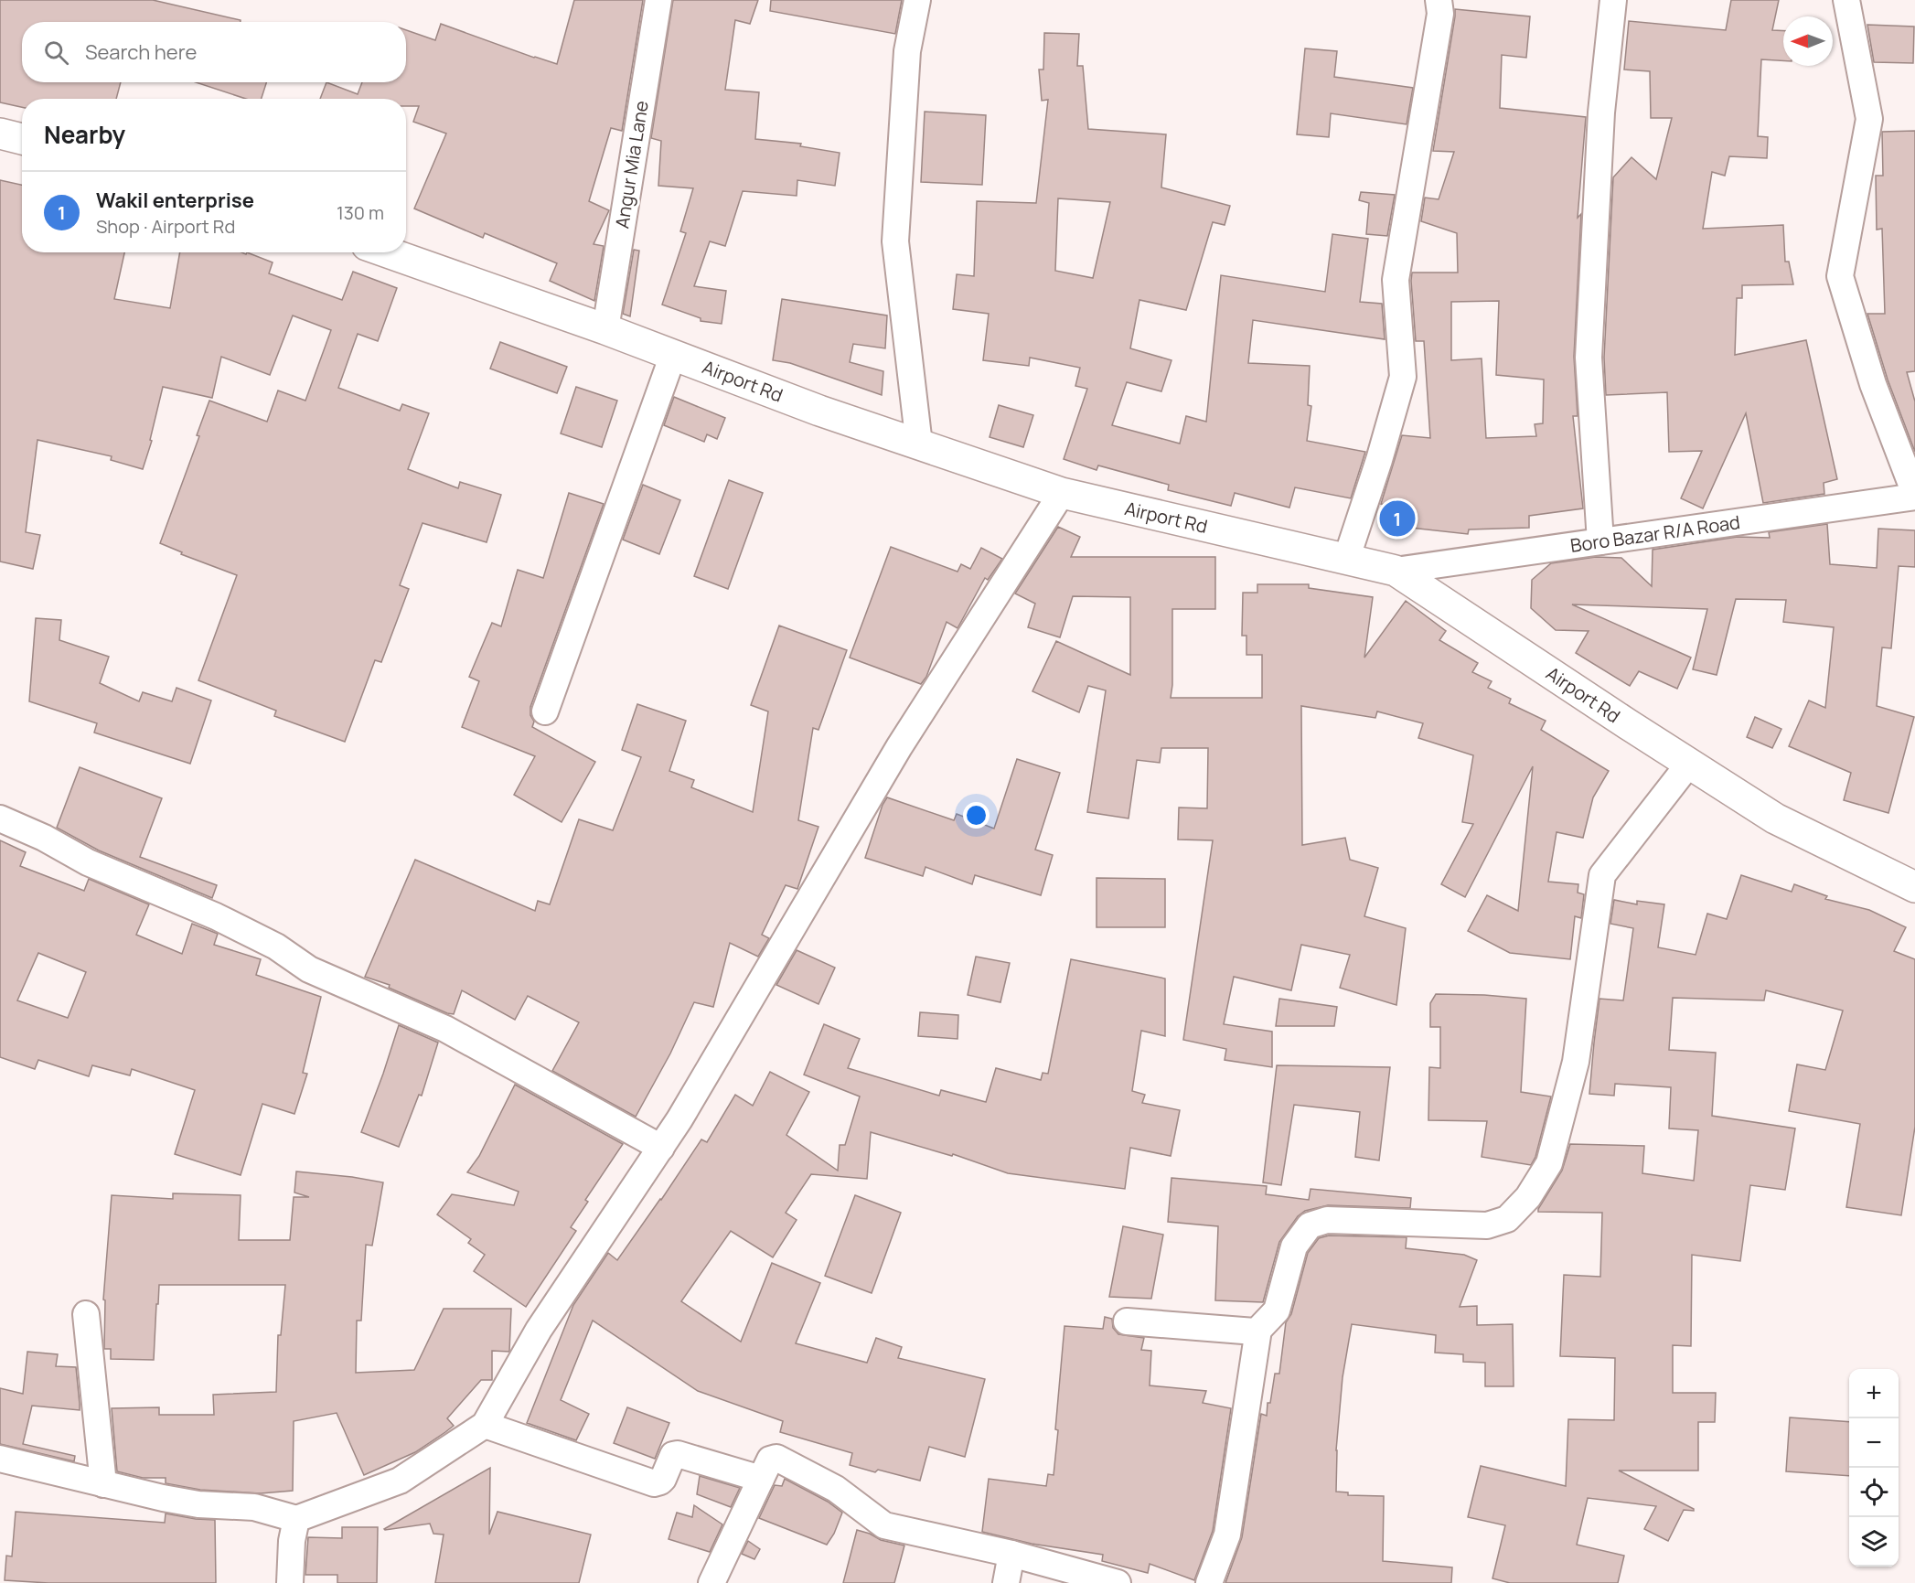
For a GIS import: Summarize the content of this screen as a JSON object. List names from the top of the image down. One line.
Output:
{"streets":{"main road":["Airport Rd"],"street":["Angur Mia Lane","Boro Bazar R/A Road"]},"crossings":[["Angur Mia Lane","Airport Rd"],["Airport Rd","Boro Bazar R/A Road"]],"north":"left","page":{"search":"Search here","heading":"Nearby","list":[{"mark":"1","name":"Wakil enterprise","note":"Shop · Airport Rd","value":"130 m"}],"pins":"1","map_buttons":["+","−"]}}
